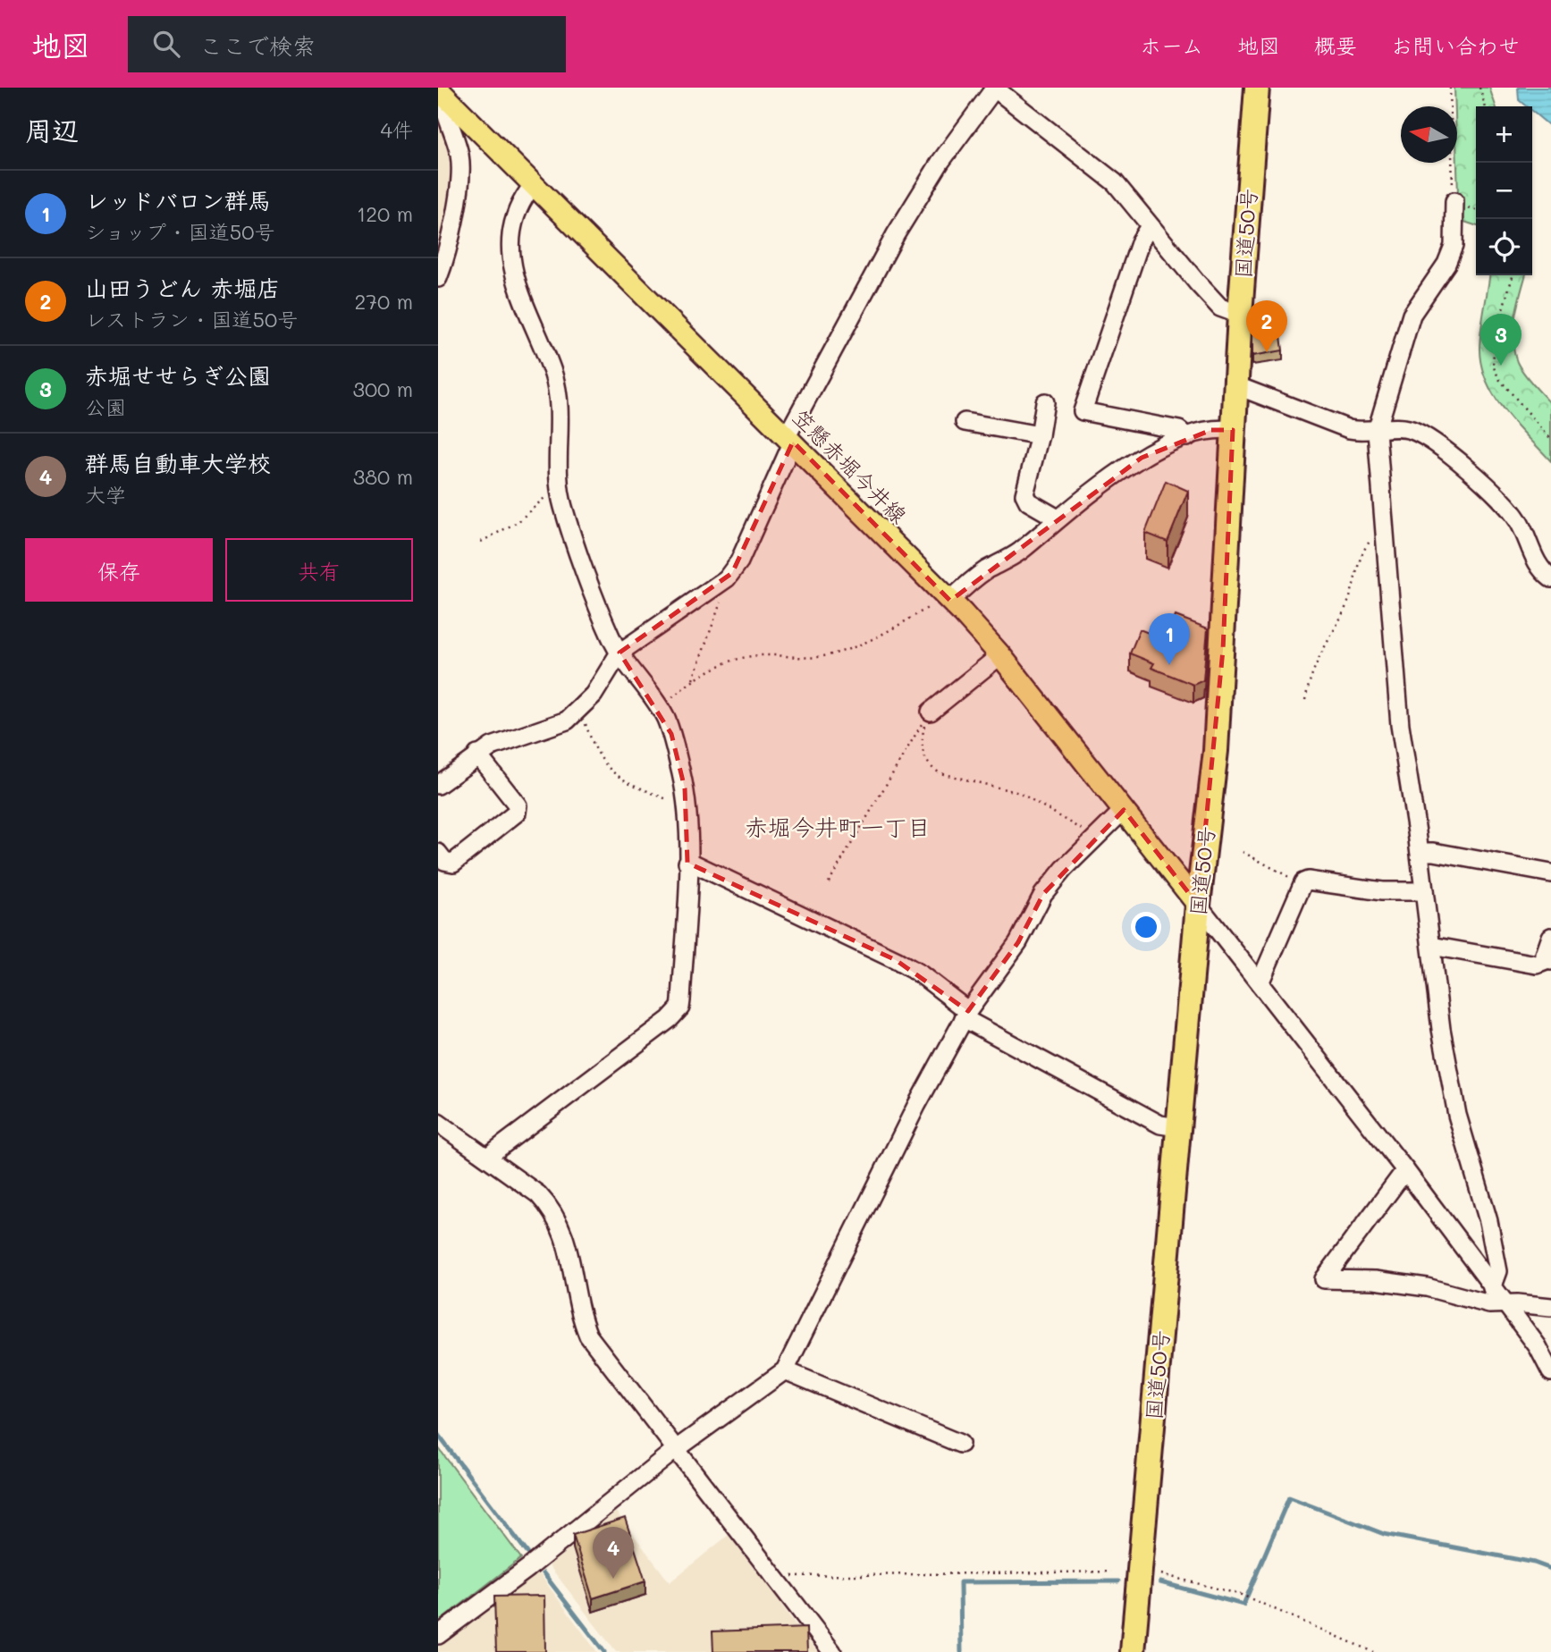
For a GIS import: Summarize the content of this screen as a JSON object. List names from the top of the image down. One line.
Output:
{"streets":{"highway":["国道50号"],"main road":["笠懸赤堀今井線"]},"crossings":[["国道50号","笠懸赤堀今井線"]],"districts":["赤堀今井町一丁目"],"north":"left","page":{"header":"地図","search":"ここで検索","nav":["ホーム","地図","概要","お問い合わせ"],"heading":["周辺","4件"],"map_buttons":["+","−"],"list":[{"mark":"1","name":"レッドバロン群馬","note":"ショップ · 国道50号","value":"120 m"},{"mark":"2","name":"山田うどん 赤堀店","note":"レストラン · 国道50号","value":"270 m"},{"mark":"3","name":"赤堀せせらぎ公園","note":"公園","value":"300 m"},{"mark":"4","name":"群馬自動車大学校","note":"大学","value":"380 m"}],"pins":["2","3","1","4"],"buttons":["保存","共有"]}}
